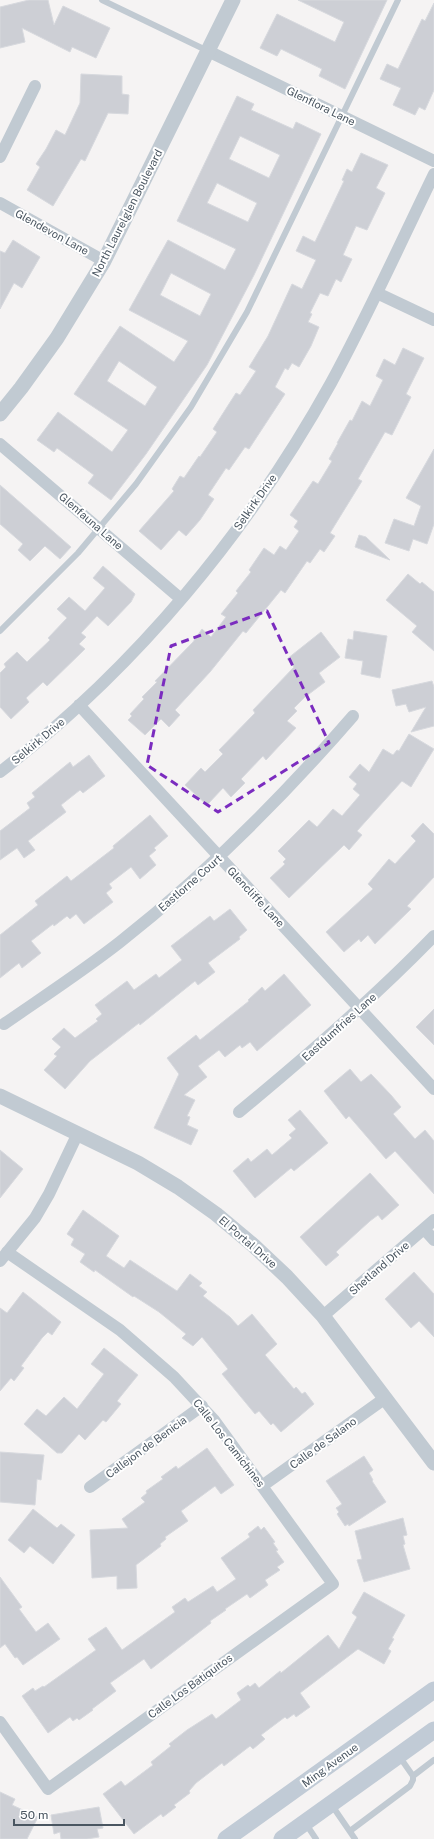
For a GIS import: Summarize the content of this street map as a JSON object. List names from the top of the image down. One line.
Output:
{"streets":{"main road":["Ming Avenue"],"street":["Glenflora Lane","North Laurelglen Boulevard","Glendevon Lane","Selkirk Drive","Glenfauna Lane","Eastlorne Court","Glencliffe Lane","Eastdumfries Lane","El Portal Drive","Shetland Drive","Calle Los Camichines","Calle de Salano","Callejon de Benicia","Calle Los Batiquitos"]},"crossings":[["Glenflora Lane","North Laurelglen Boulevard"],["North Laurelglen Boulevard","Glendevon Lane"],["Selkirk Drive","Glenfauna Lane"],["Selkirk Drive","Glencliffe Lane"],["Eastlorne Court","Glencliffe Lane"],["Glencliffe Lane","Eastdumfries Lane"],["El Portal Drive","Shetland Drive"],["El Portal Drive","Calle de Salano"],["Calle Los Camichines","Calle de Salano"],["Calle Los Camichines","Callejon de Benicia"],["Calle Los Camichines","Calle Los Batiquitos"]],"scale_bar":"50 m"}
